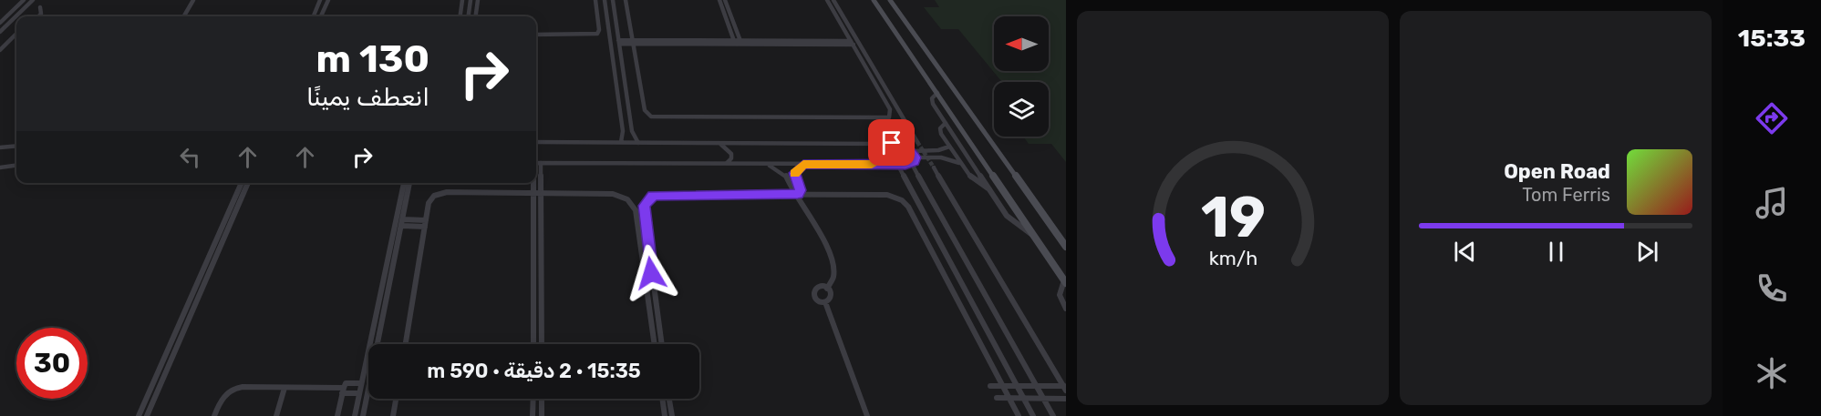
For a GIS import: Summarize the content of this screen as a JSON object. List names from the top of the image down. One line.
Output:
{"north":"left","page":{"tabs":"15:33","turn":["130 m","انعطف يمينًا"],"song":["Open Road","Tom Ferris"],"limit":"30","trip":"15:35 · 2 دقيقة · 590 m","gauge":["19","km/h"]}}
